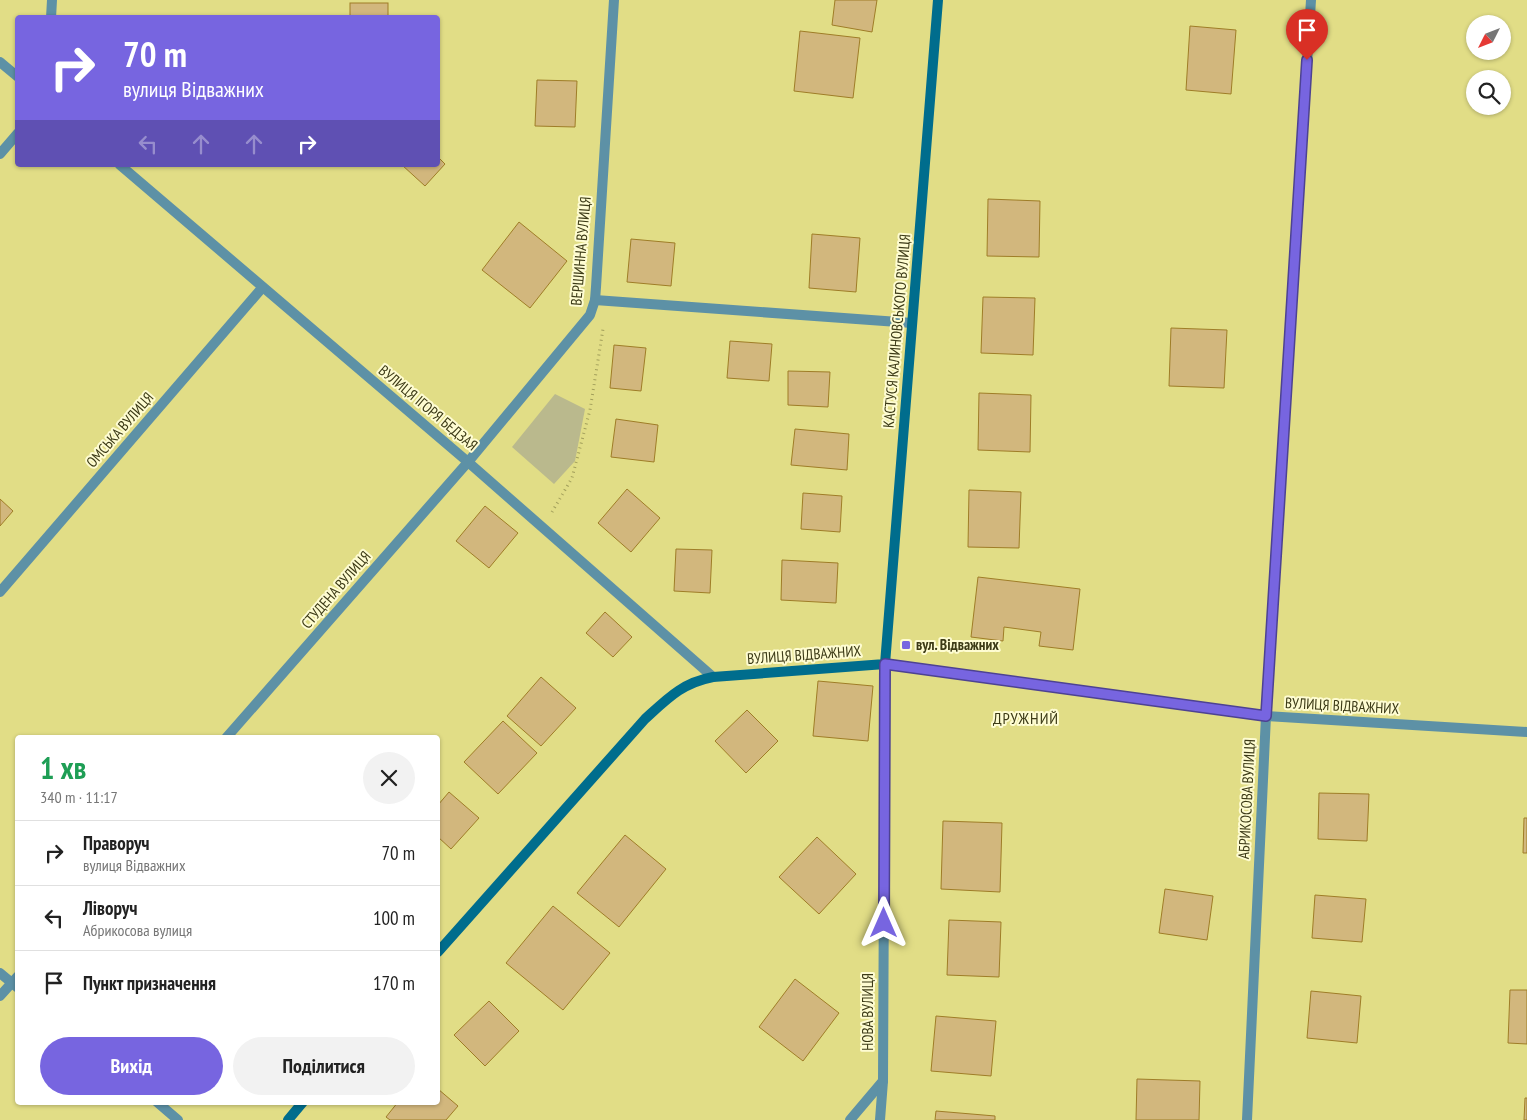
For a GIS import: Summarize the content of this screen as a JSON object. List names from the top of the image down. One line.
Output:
{"streets":{"street":["ВЕРШИННА ВУЛИЦЯ","КАСТУСЯ КАЛИНОВСЬКОГО ВУЛИЦЯ","ВУЛИЦЯ ІГОРЯ БЕДЗАЯ","ОМСЬКА ВУЛИЦЯ","СТУДЕНА ВУЛИЦЯ","ВУЛИЦЯ ВІДВАЖНИХ","АБРИКОСОВА ВУЛИЦЯ","НОВА ВУЛИЦЯ"]},"crossings":[["ВЕРШИННА ВУЛИЦЯ","ВУЛИЦЯ ІГОРЯ БЕДЗАЯ"],["ВЕРШИННА ВУЛИЦЯ","СТУДЕНА ВУЛИЦЯ"],["КАСТУСЯ КАЛИНОВСЬКОГО ВУЛИЦЯ","ВУЛИЦЯ ВІДВАЖНИХ"],["КАСТУСЯ КАЛИНОВСЬКОГО ВУЛИЦЯ","НОВА ВУЛИЦЯ"],["ВУЛИЦЯ ІГОРЯ БЕДЗАЯ","ОМСЬКА ВУЛИЦЯ"],["ВУЛИЦЯ ІГОРЯ БЕДЗАЯ","СТУДЕНА ВУЛИЦЯ"],["ВУЛИЦЯ ІГОРЯ БЕДЗАЯ","ВУЛИЦЯ ВІДВАЖНИХ"],["ВУЛИЦЯ ВІДВАЖНИХ","АБРИКОСОВА ВУЛИЦЯ"],["ВУЛИЦЯ ВІДВАЖНИХ","НОВА ВУЛИЦЯ"]],"districts":["ДРУЖНИЙ"],"places":{"transit":["вул. Відважних"]},"north":"bottom left","page":{"turn":["70 m","вулиця Відважних"],"heading":["1 хв","340 m · 11:17"],"list":[{"name":"Праворуч","note":"вулиця Відважних","value":"70 m"},{"name":"Ліворуч","note":"Абрикосова вулиця","value":"100 m"},{"name":"Пункт призначення","value":"170 m"}],"buttons":["Вихід","Поділитися"]}}
